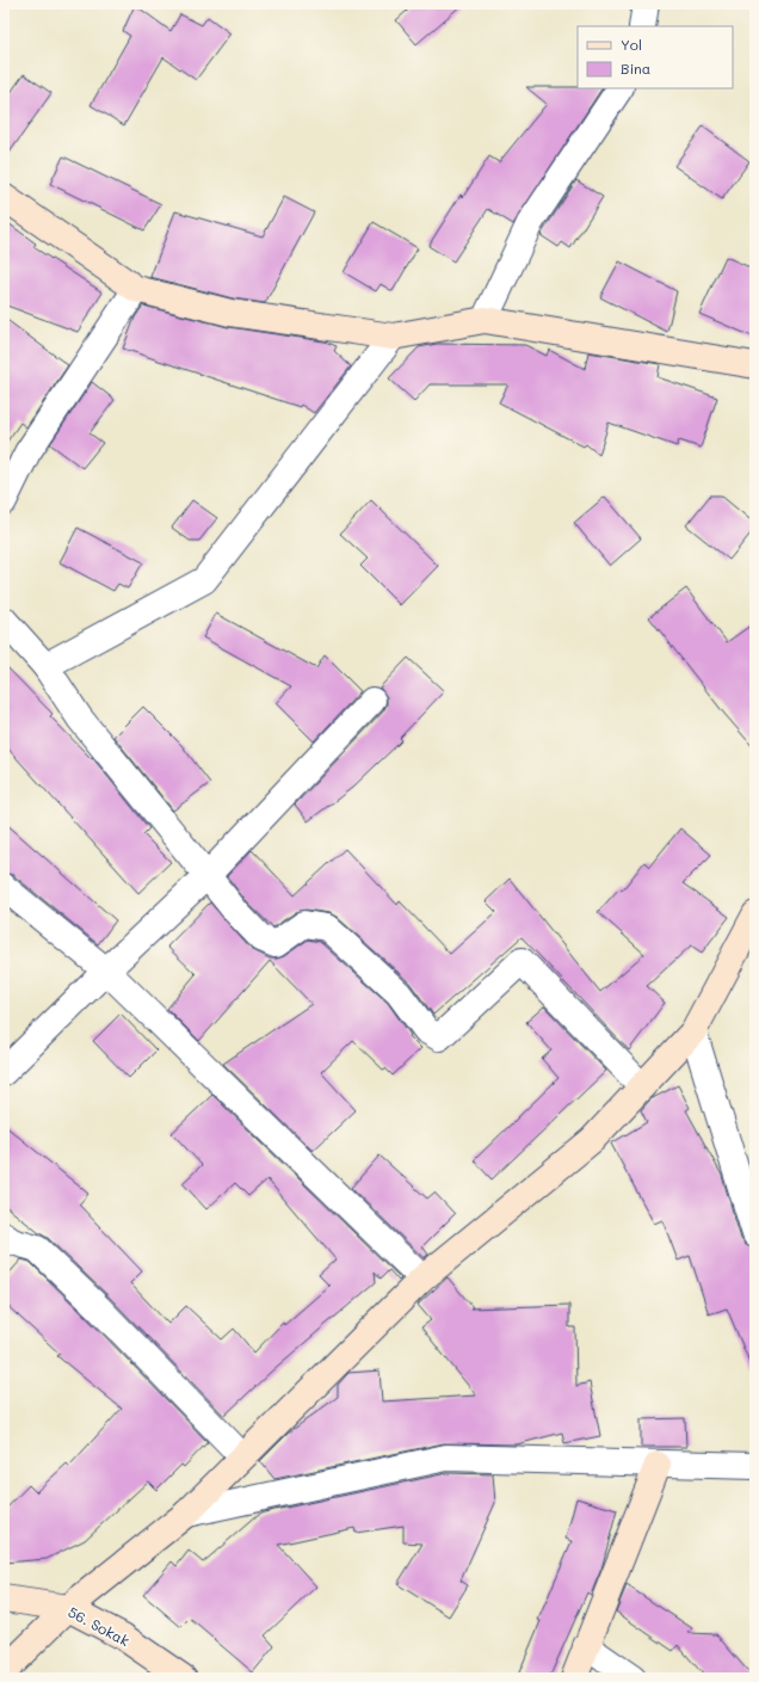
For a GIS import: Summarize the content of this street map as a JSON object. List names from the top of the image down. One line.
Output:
{"streets":{"street":["56. Sokak"]},"legend":["Yol","Bina"]}
